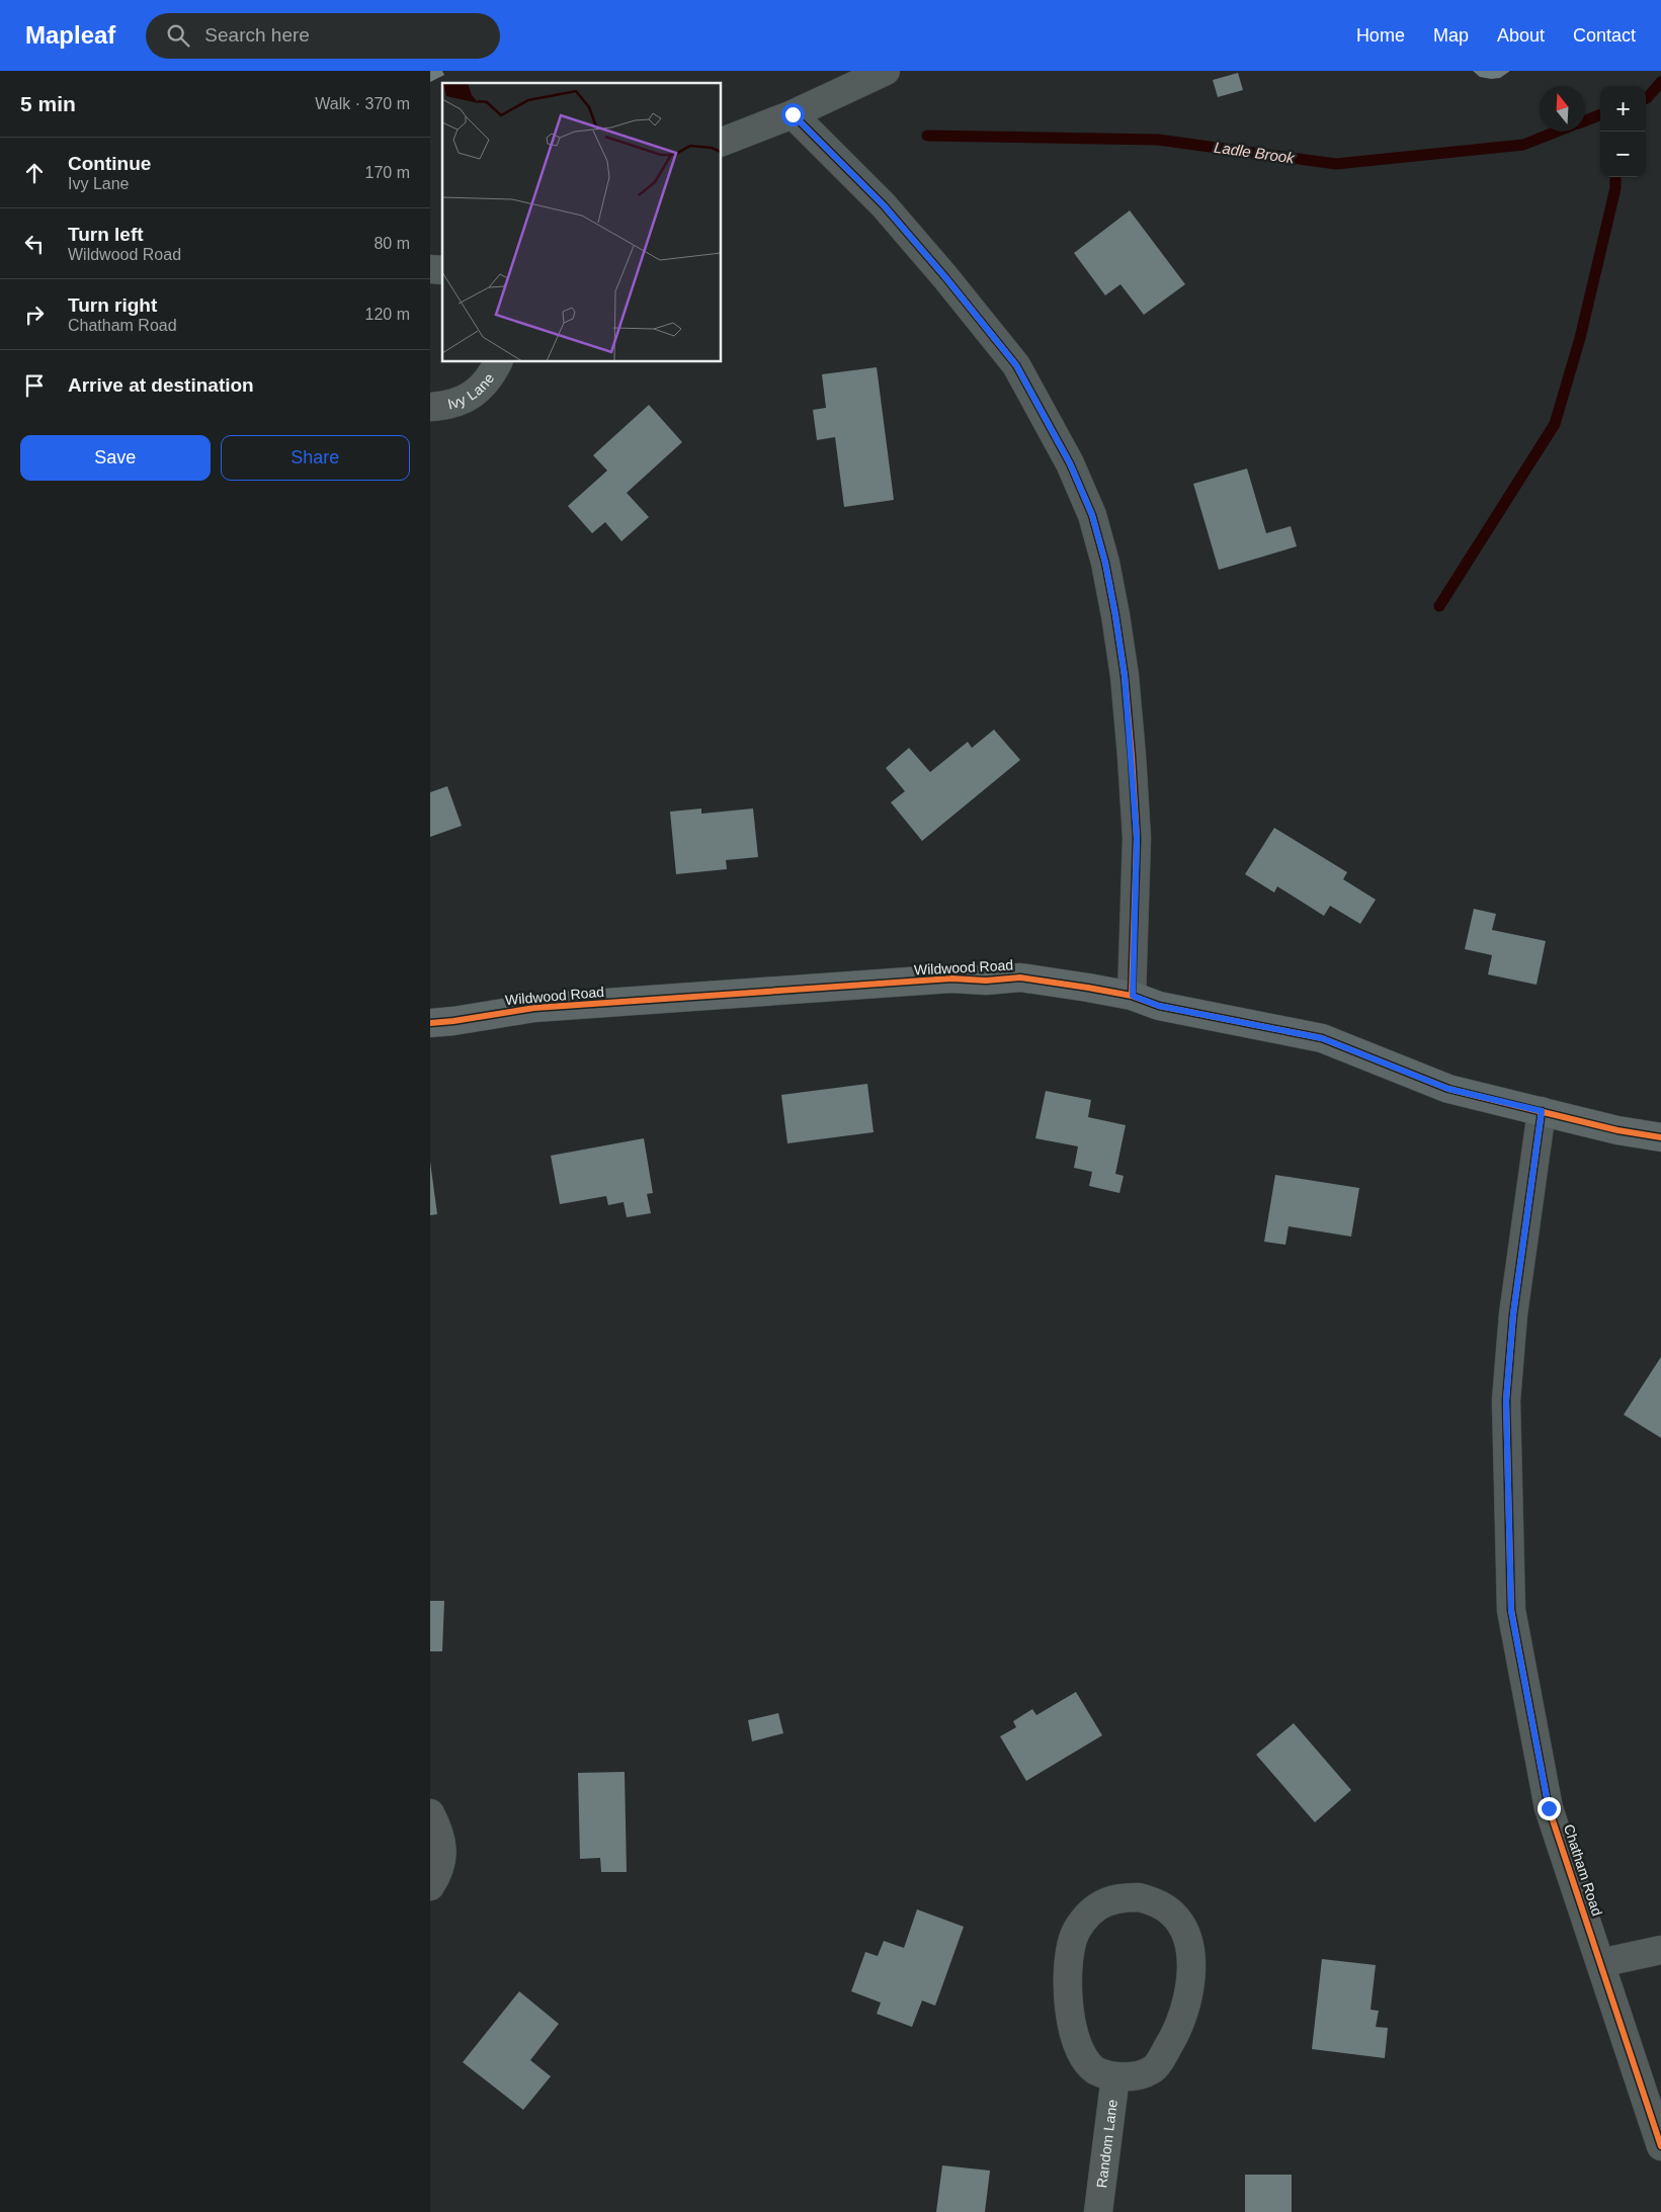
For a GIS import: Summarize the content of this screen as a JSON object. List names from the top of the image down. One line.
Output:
{"streets":{"street":["Ivy Lane","Wildwood Road","Chatham Road","Random Lane"]},"crossings":[["Wildwood Road","Chatham Road"]],"water":["Ladle Brook"],"north":"top","page":{"header":"Mapleaf","search":"Search here","nav":["Home","Map","About","Contact"],"heading":["5 min","Walk · 370 m"],"map_buttons":["+","−"],"list":[["Continue","Ivy Lane","170 m"],["Turn left","Wildwood Road","80 m"],["Turn right","Chatham Road","120 m"],"Arrive at destination"],"buttons":["Save","Share"]}}
